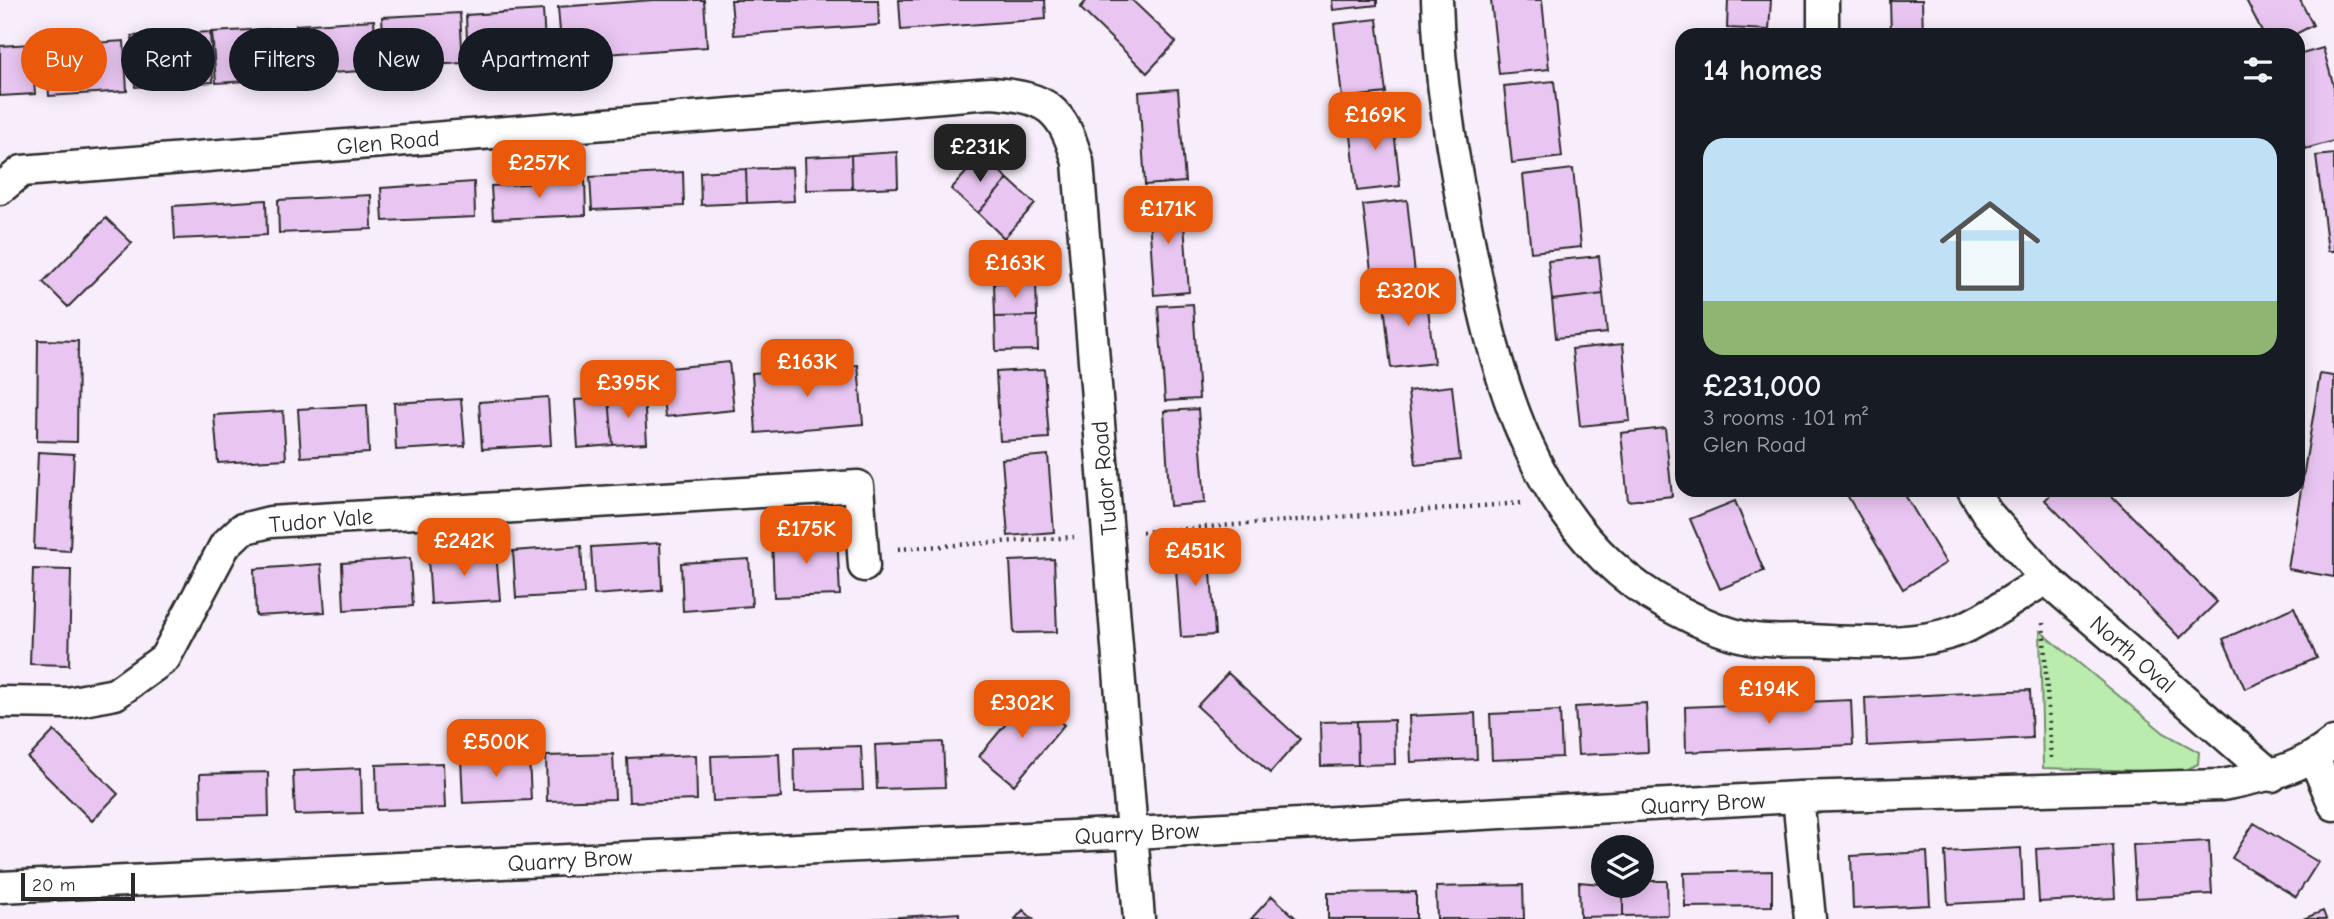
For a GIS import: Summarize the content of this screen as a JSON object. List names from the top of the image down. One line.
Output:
{"streets":{"street":["Glen Road","Tudor Road","Tudor Vale","North Oval","Quarry Brow"]},"crossings":[["Glen Road","Tudor Road"],["Tudor Road","Quarry Brow"],["North Oval","Quarry Brow"]],"scale_bar":"20 m","page":{"chip":["Buy","Rent","Filters","New","Apartment"],"heading":"14 homes","price":["£169K","£231K","£257K","£171K","£163K","£320K","£163K","£395K","£175K","£242K","£451K","£194K","£302K","£500K"],"list":[{"name":"£231,000","note":"3 rooms · 101 m² · Glen Road"}],"scale":"20 m"}}
